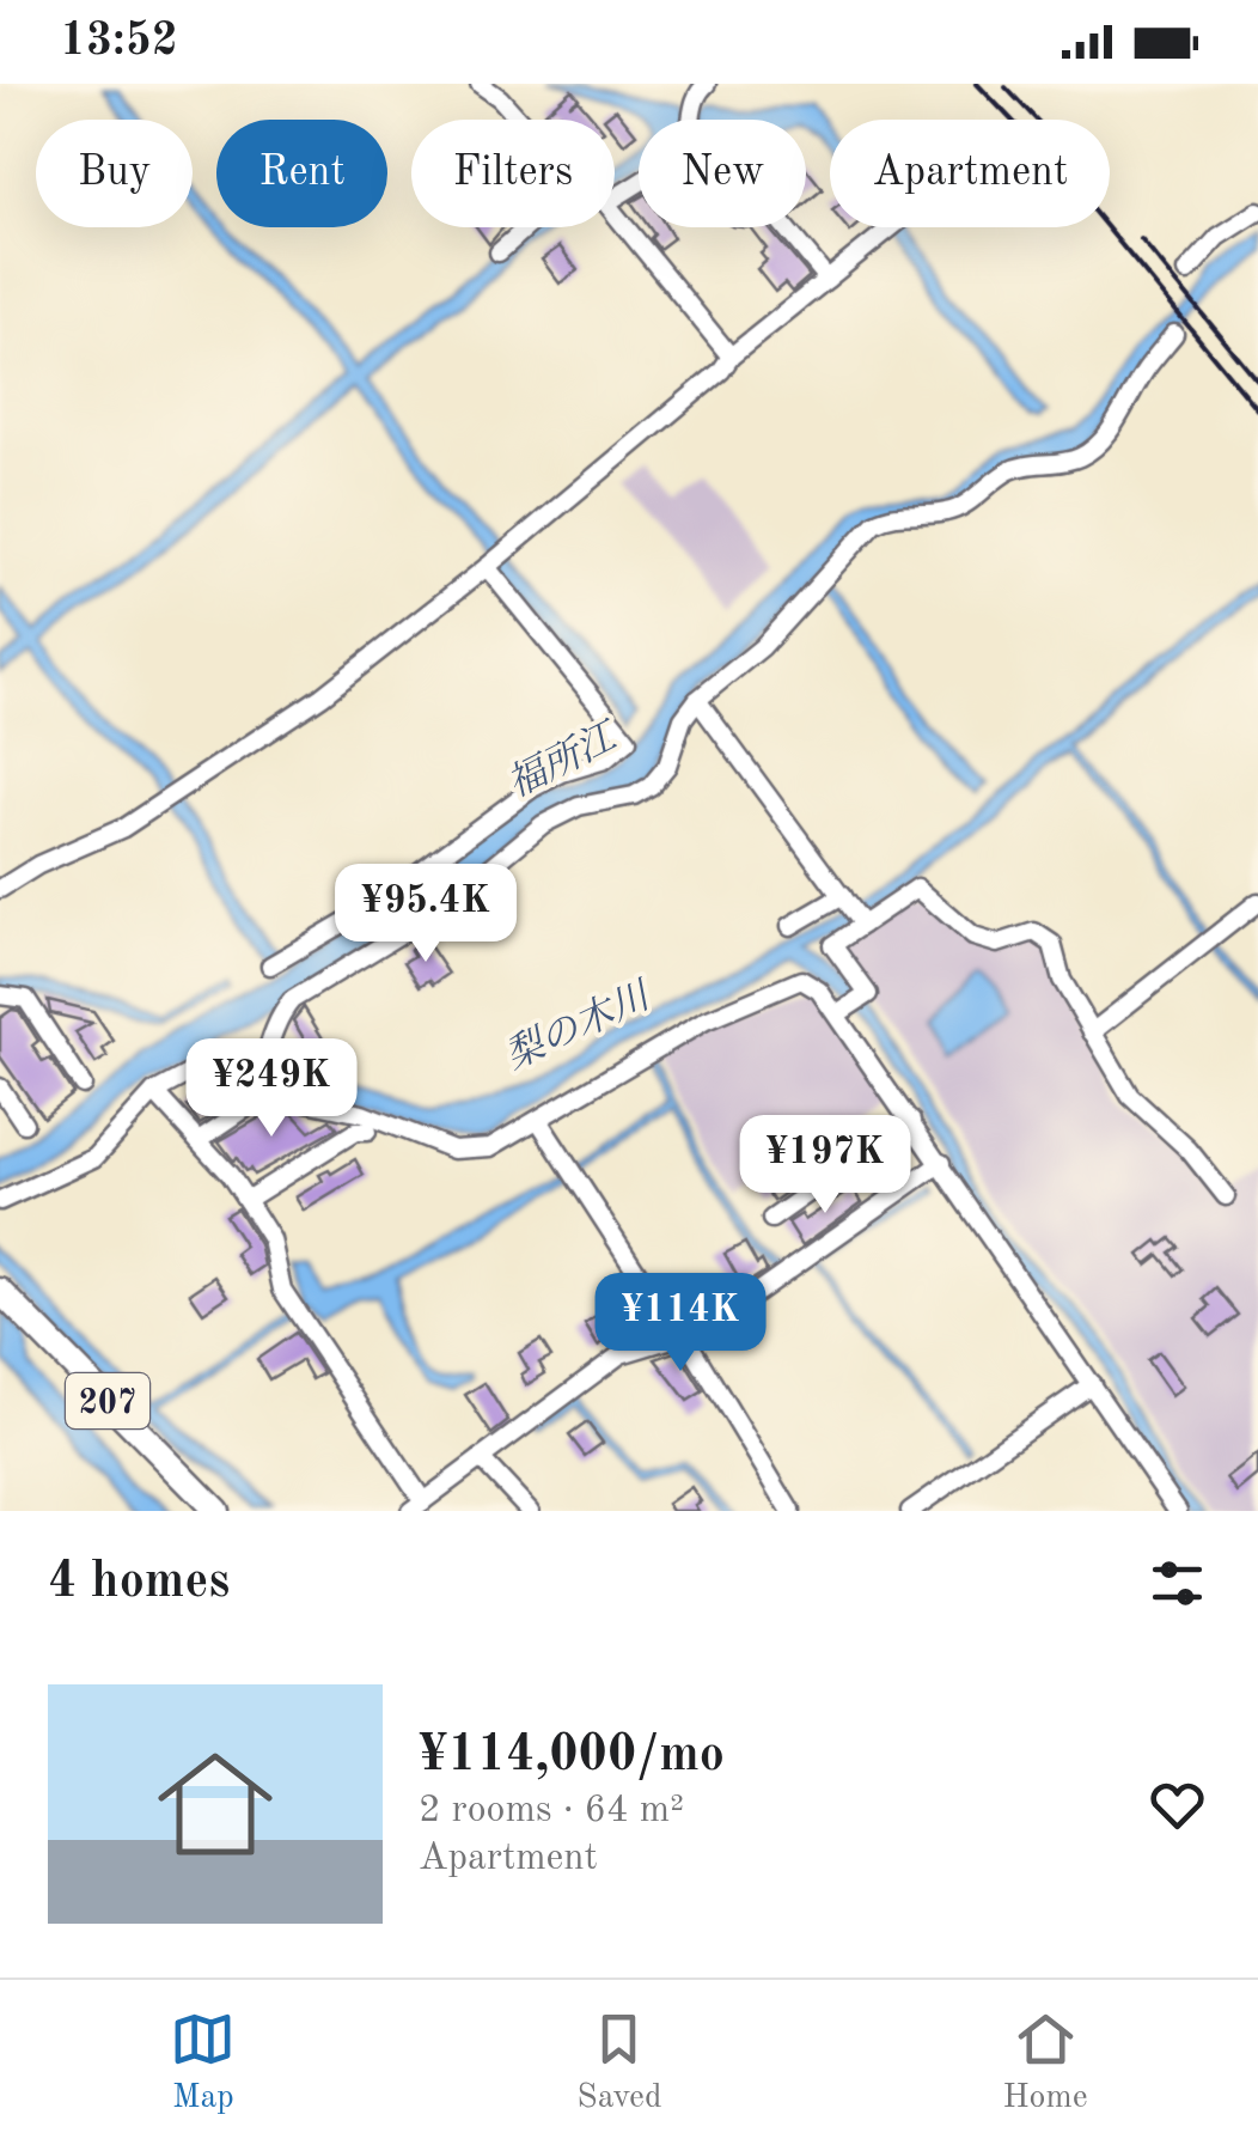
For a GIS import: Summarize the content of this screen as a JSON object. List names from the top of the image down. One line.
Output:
{"streets":{"highway":["207"]},"water":["福所江","梨の木川"],"page":{"status":"13:52","chip":["Buy","Rent","Filters","New","Apartment"],"price":["¥95.4K","¥249K","¥197K","¥114K"],"heading":"4 homes","list":[{"name":"¥114,000/mo","note":"2 rooms · 64 m² · Apartment"}],"tabs":["Map","Saved","Home"]}}
